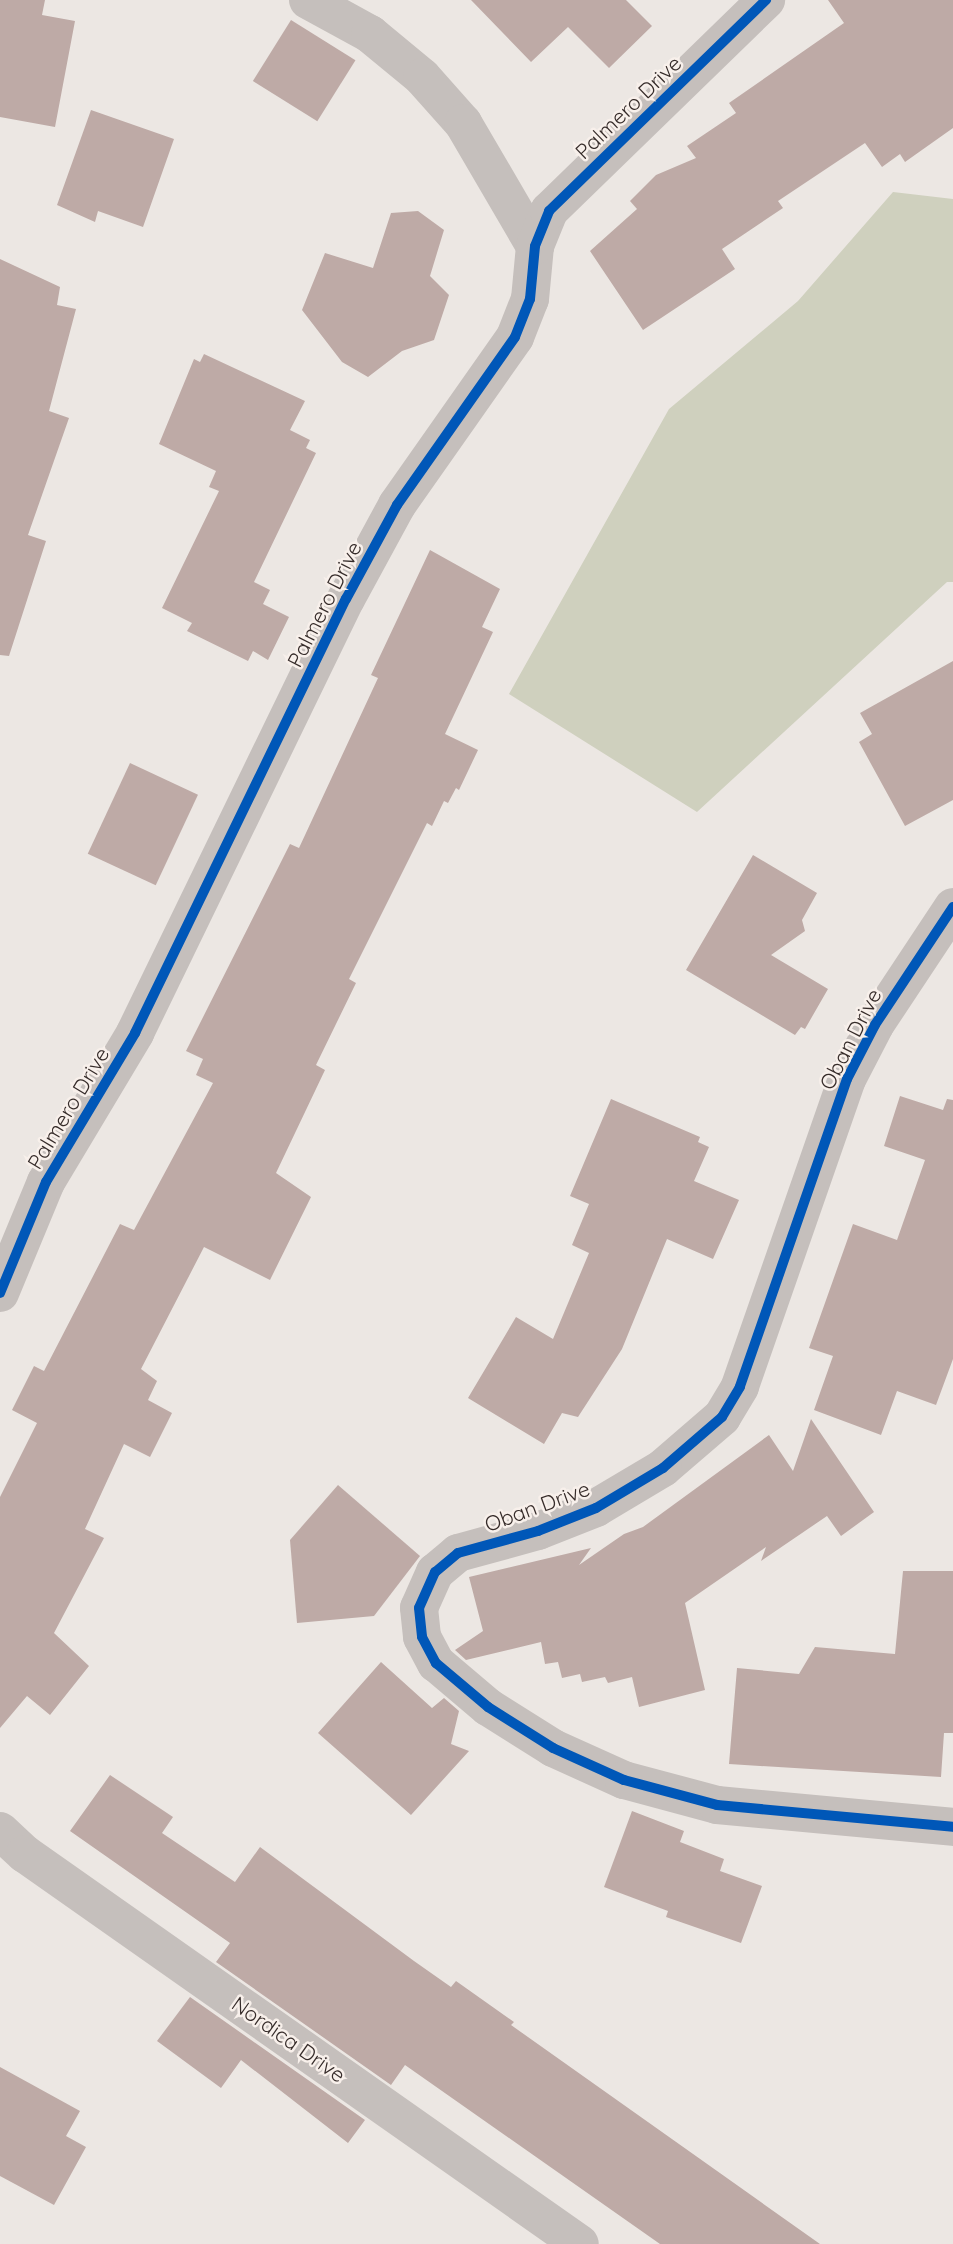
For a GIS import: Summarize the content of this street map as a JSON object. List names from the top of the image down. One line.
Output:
{"streets":{"street":["Palmero Drive","Oban Drive","Nordica Drive"]}}
